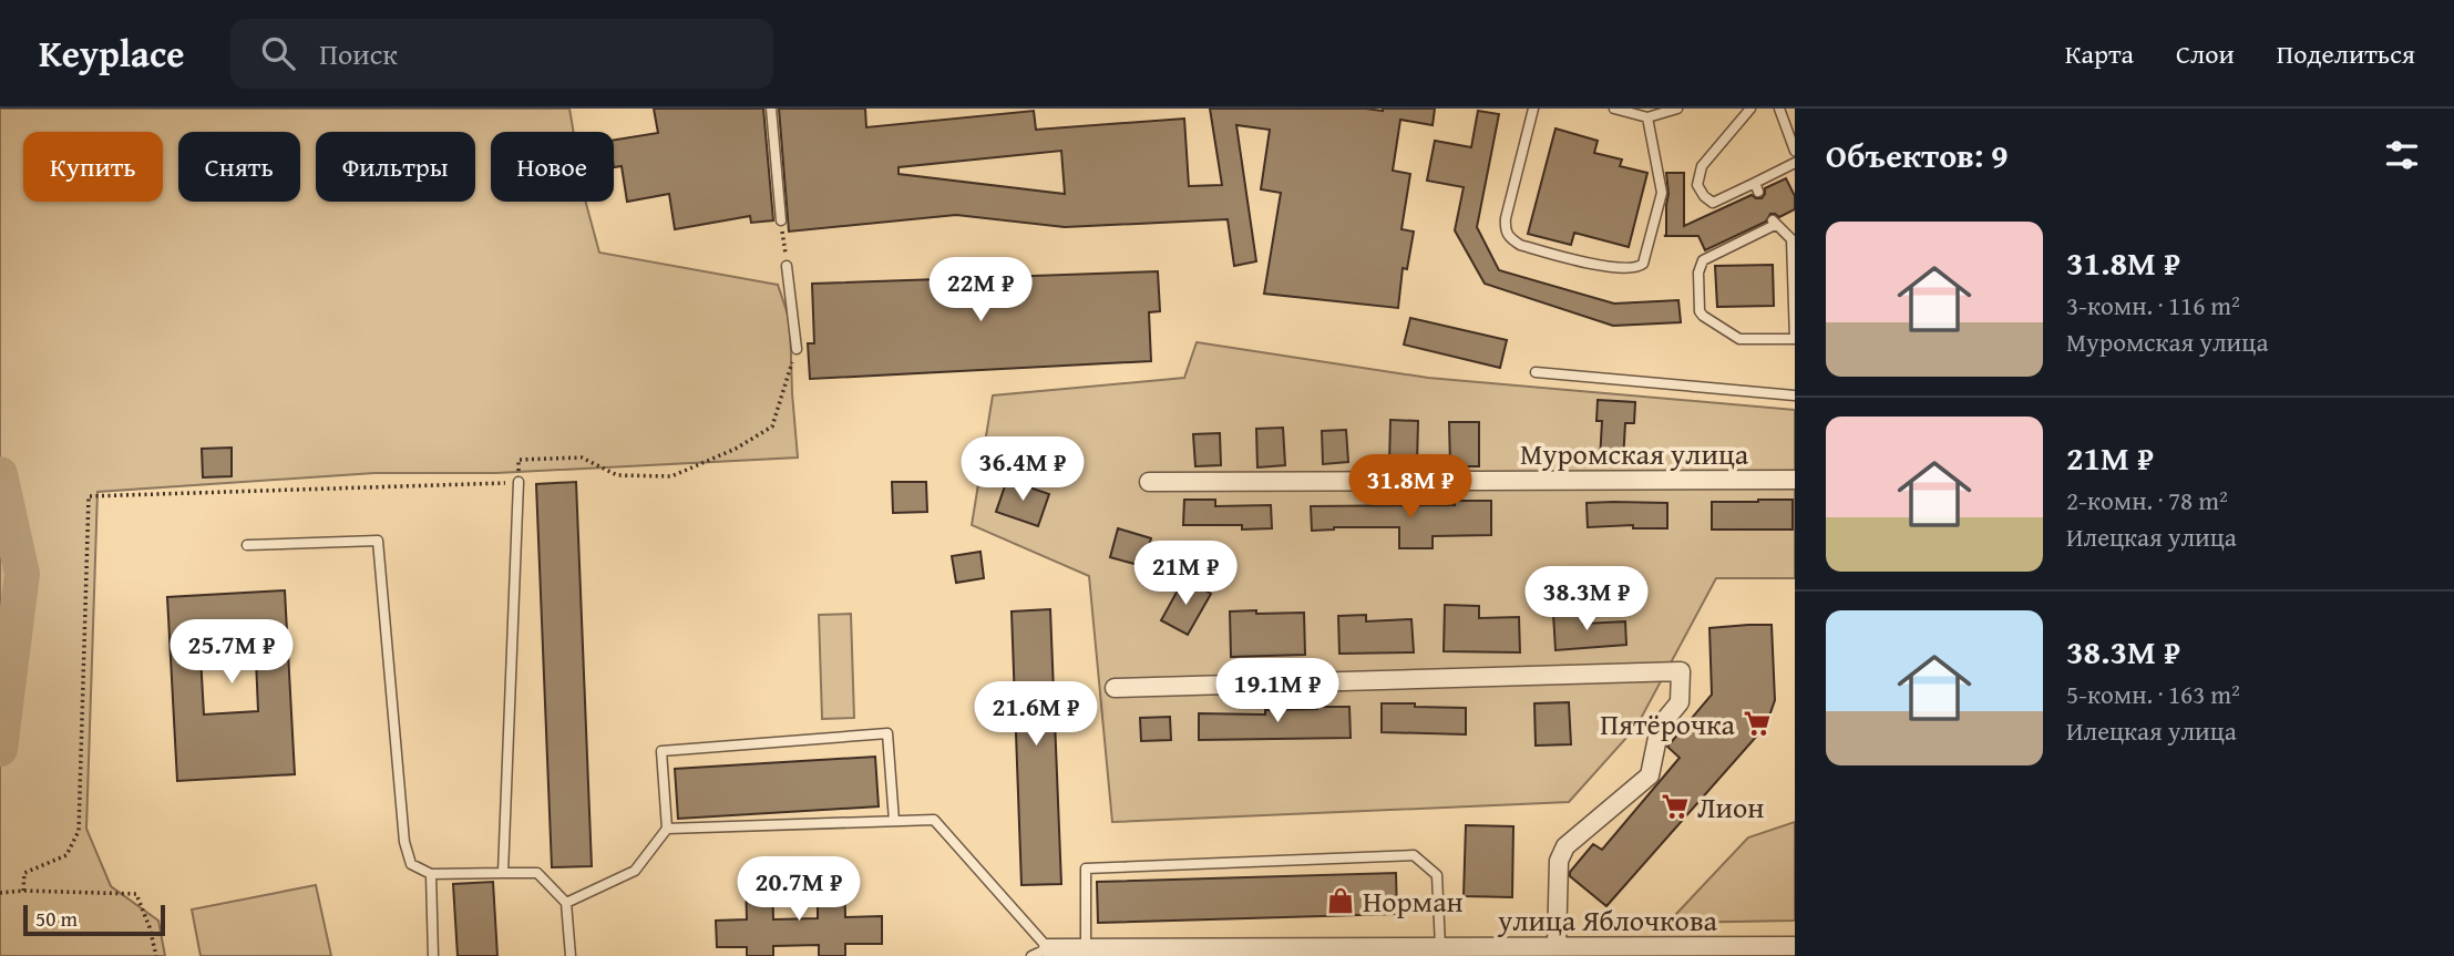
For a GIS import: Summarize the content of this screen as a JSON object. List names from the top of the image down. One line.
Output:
{"streets":{"street":["Муромская улица","улица Яблочкова"]},"places":{"supermarket":["Пятёрочка","Лион"],"shop":["Норман"]},"scale_bar":"50 m","page":{"header":"Keyplace","search":"Поиск","nav":["Карта","Слои","Поделиться"],"heading":"Объектов: 9","chip":["Купить","Снять","Фильтры","Новое"],"list":[{"name":"31.8M ₽","note":"3-комн. · 116 m² · Муромская улица"},{"name":"21M ₽","note":"2-комн. · 78 m² · Илецкая улица"},{"name":"38.3M ₽","note":"5-комн. · 163 m² · Илецкая улица"}],"price":["22M ₽","36.4M ₽","31.8M ₽","21M ₽","38.3M ₽","25.7M ₽","19.1M ₽","21.6M ₽","20.7M ₽"],"scale":"50 m"}}
